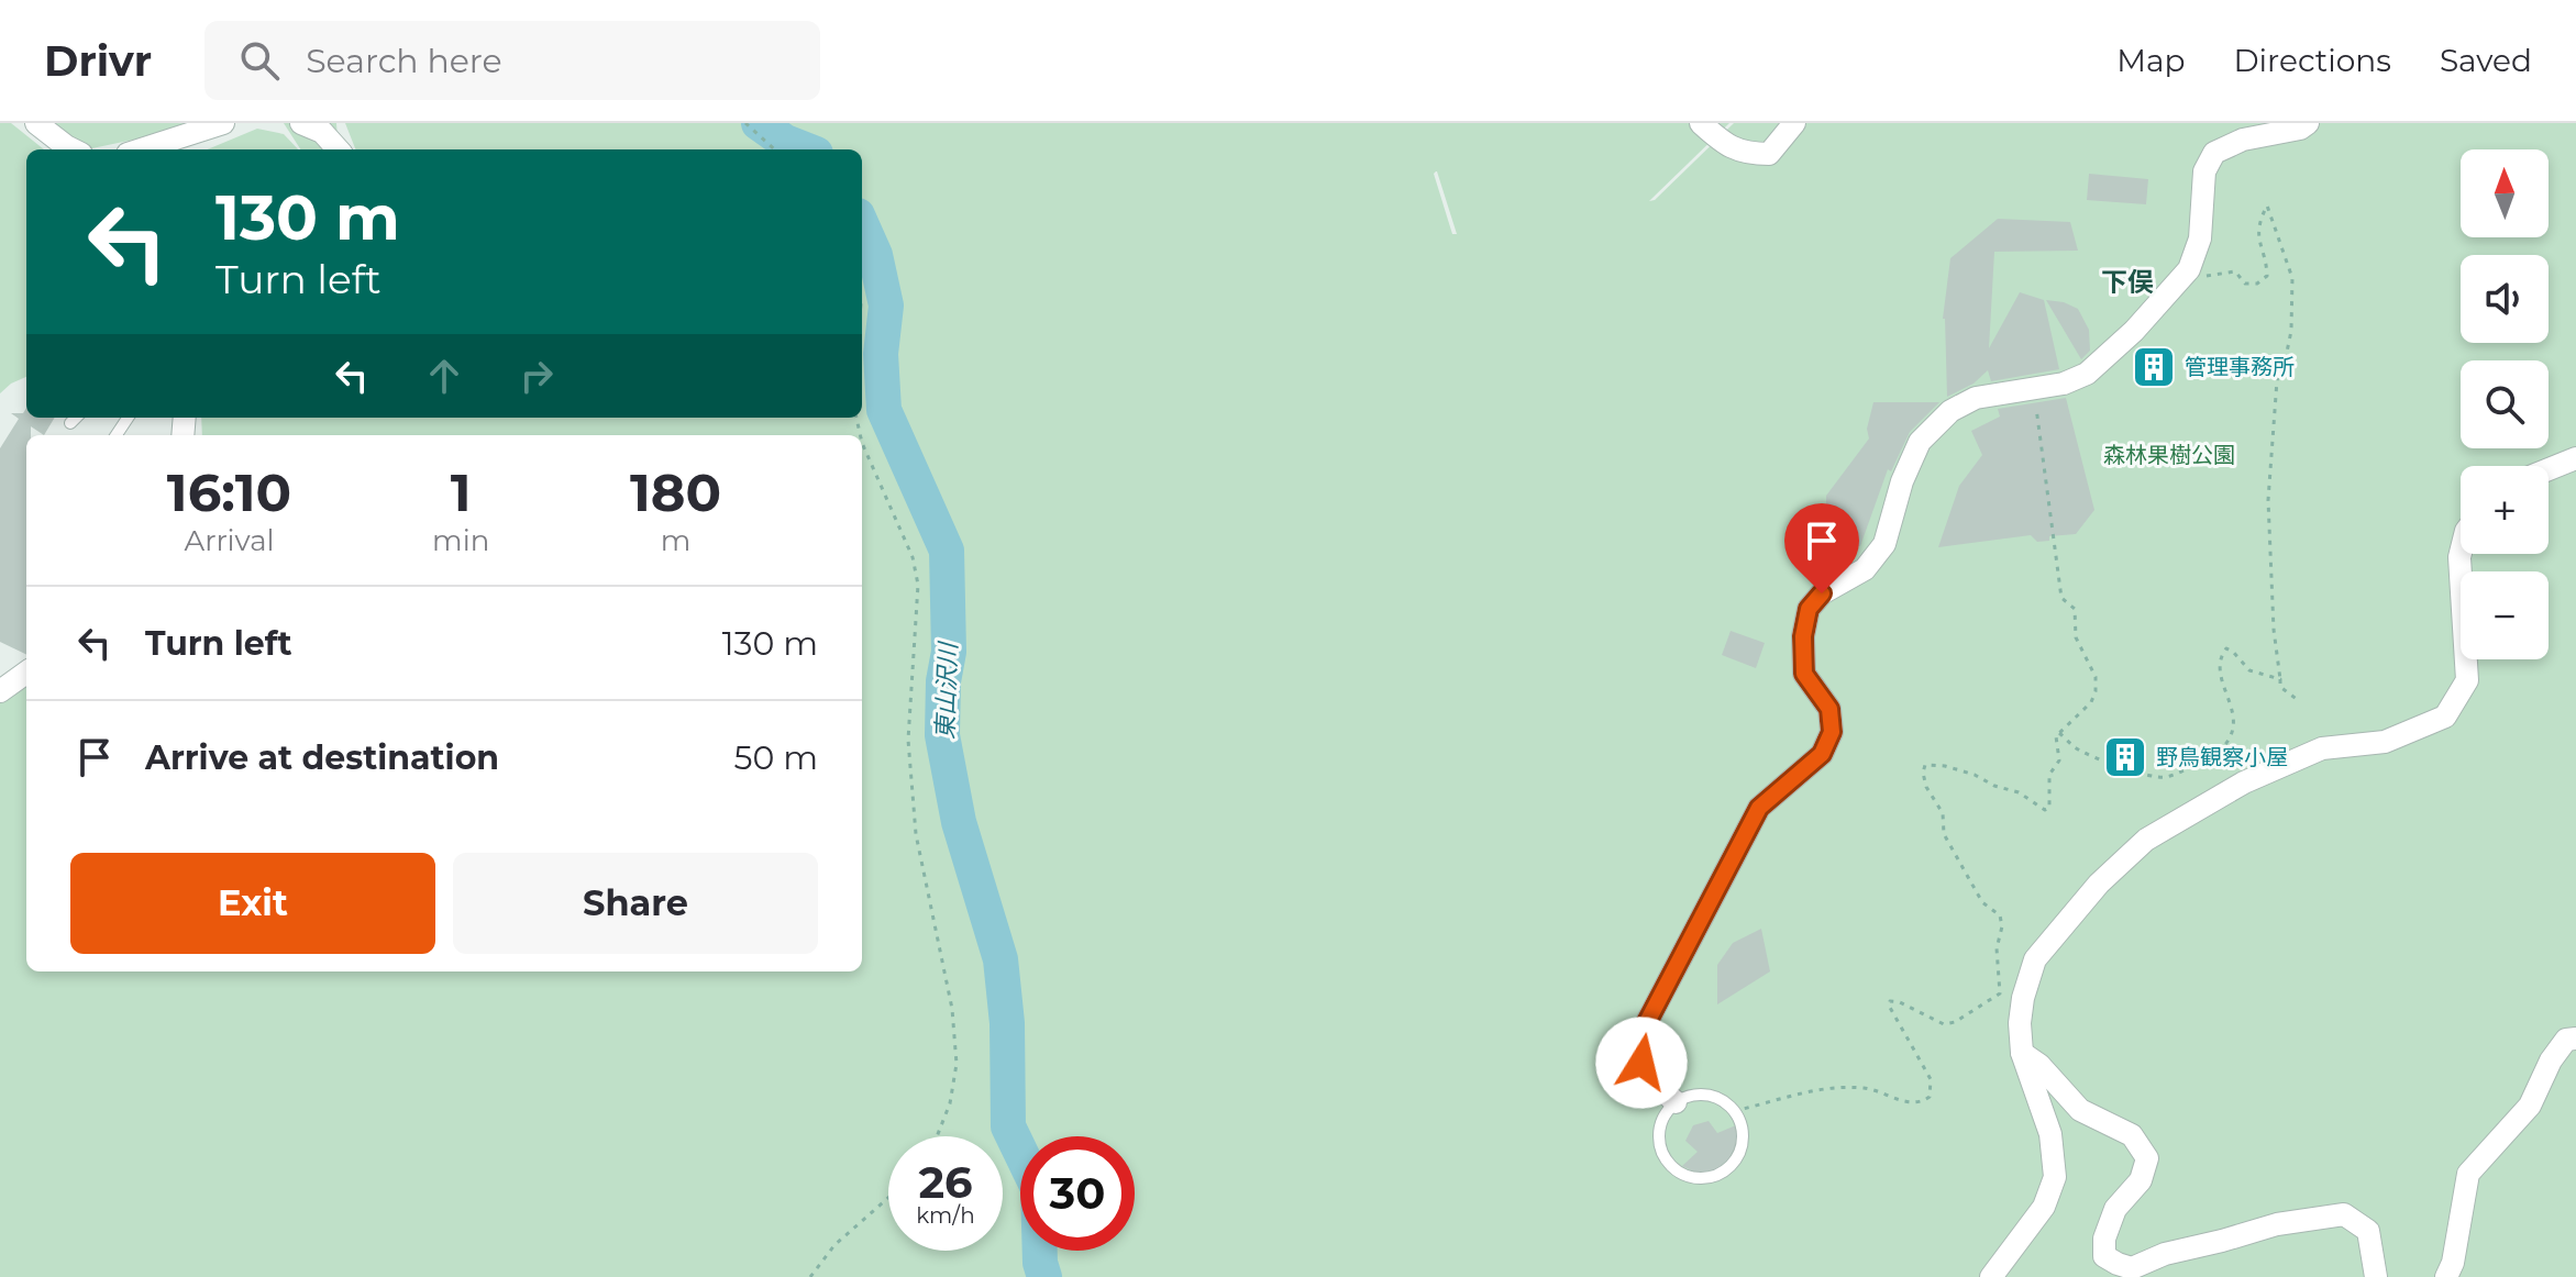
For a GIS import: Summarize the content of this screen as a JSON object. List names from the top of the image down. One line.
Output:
{"districts":["下俣"],"water":["東山沢川"],"parks":["森林果樹公園"],"places":{"building":["管理事務所","野鳥観察小屋"]},"north":"top","page":{"header":"Drivr","search":"Search here","nav":["Map","Directions","Saved"],"map_buttons":["+","−"],"turn":["130 m","Turn left"],"eta":["16:10","Arrival","1","min","180","m"],"list":[{"name":"Turn left","value":"130 m"},{"name":"Arrive at destination","value":"50 m"}],"buttons":["Exit","Share"],"speed":"26 km/h","limit":"30"}}
